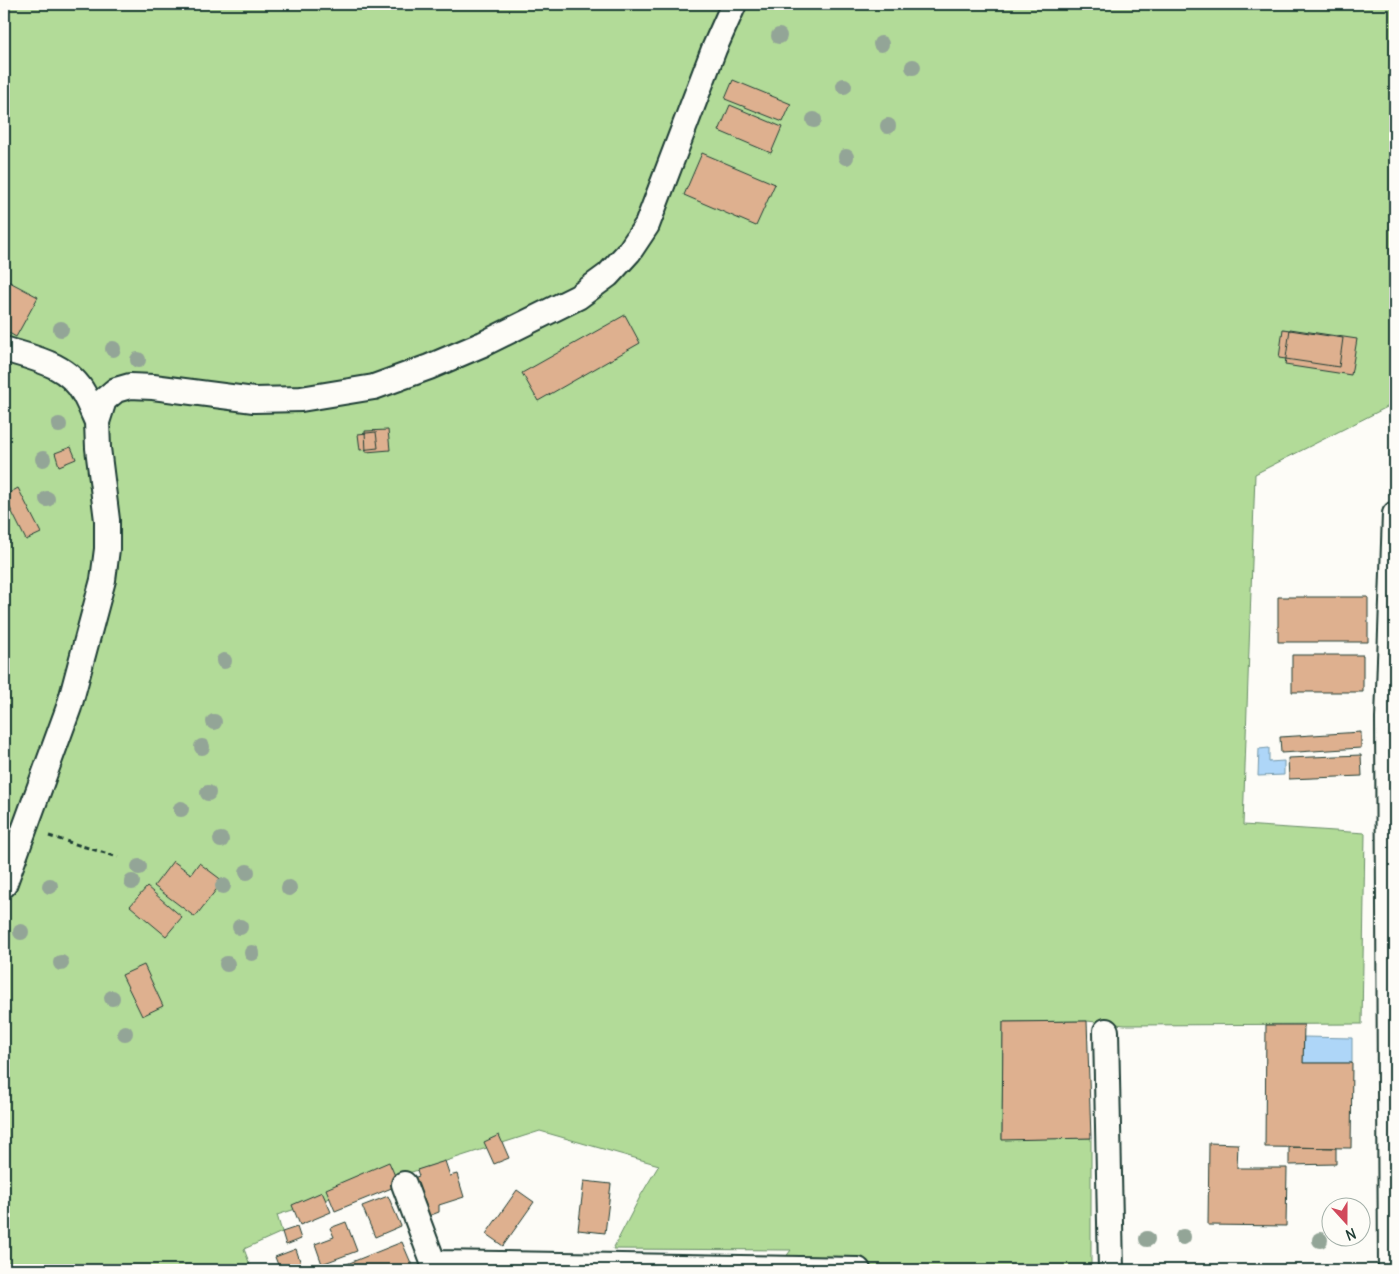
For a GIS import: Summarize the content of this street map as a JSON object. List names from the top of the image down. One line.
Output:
{"north":"bottom"}
